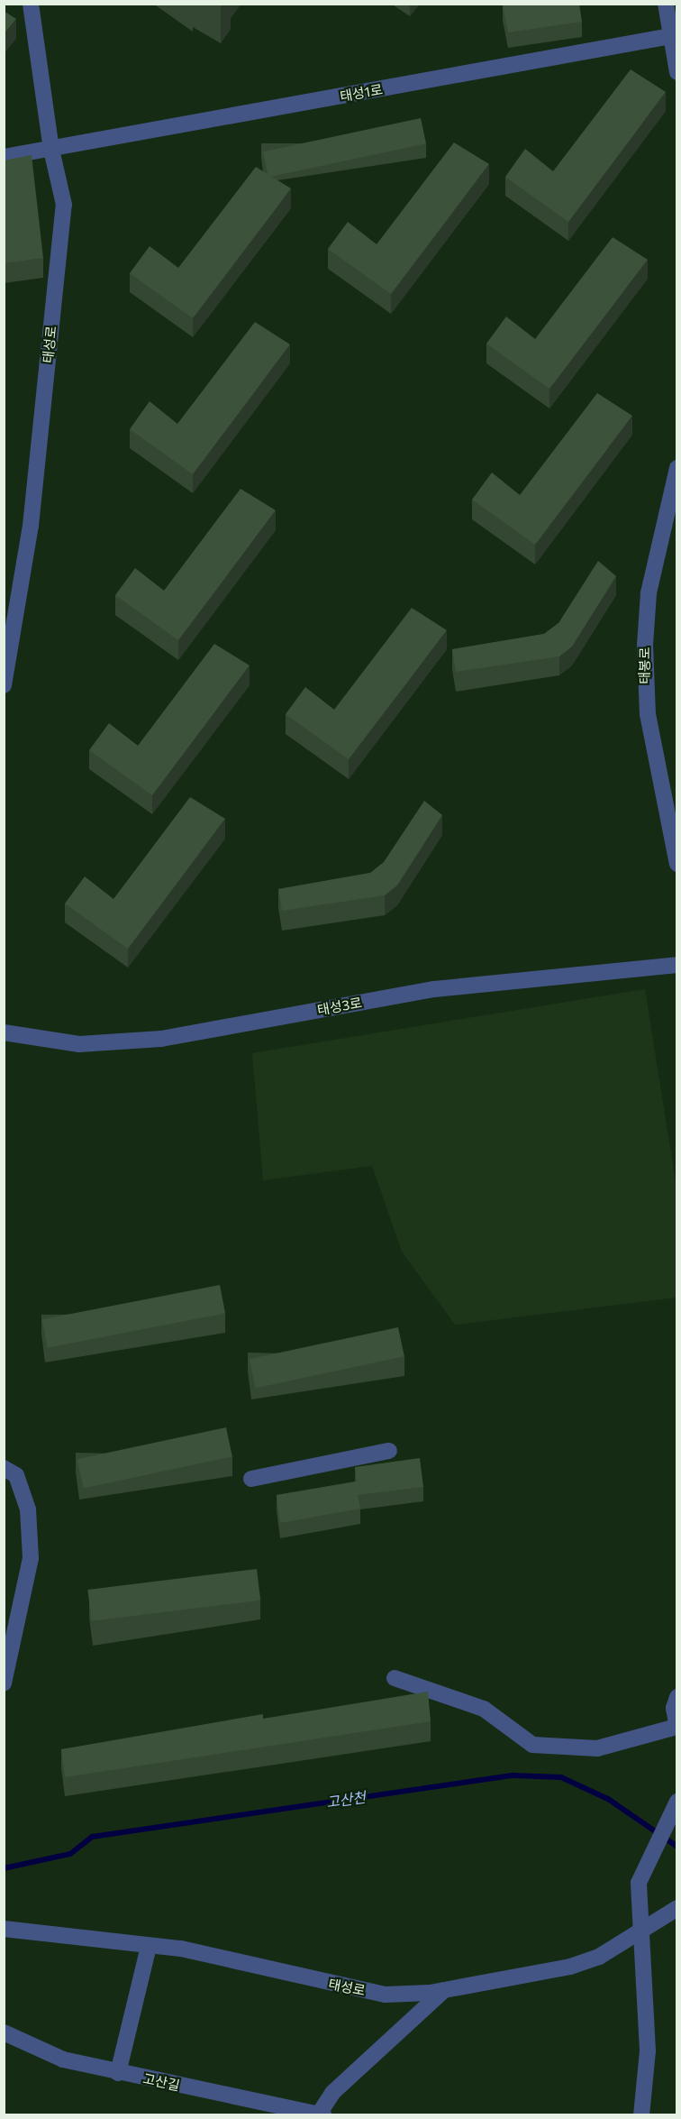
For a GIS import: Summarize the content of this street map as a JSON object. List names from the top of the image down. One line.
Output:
{"streets":{"street":["태성1로","태성로","태봉로","태성3로","고산길"]},"crossings":[["태성1로","태성로"]],"water":["고산천"]}
